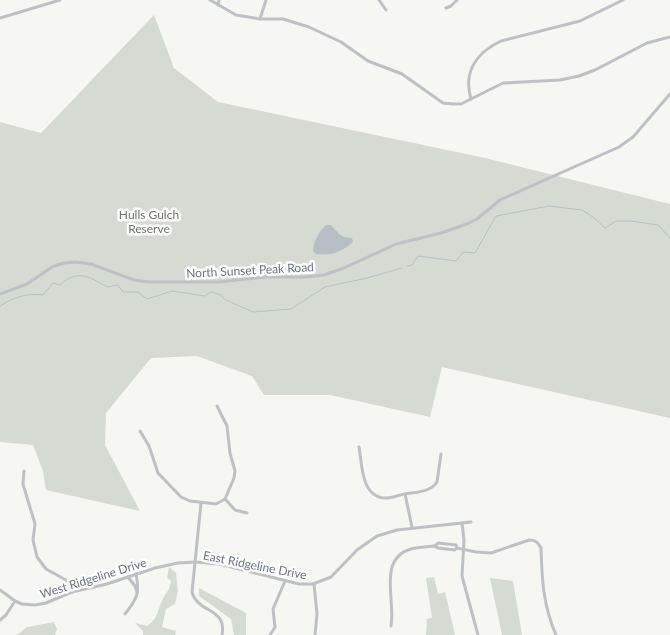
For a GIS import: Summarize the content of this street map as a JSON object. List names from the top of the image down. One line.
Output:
{"streets":{"street":["North Sunset Peak Road","East Ridgeline Drive","West Ridgeline Drive"]},"crossings":[["East Ridgeline Drive","West Ridgeline Drive"]],"parks":["Hulls Gulch Reserve"]}
